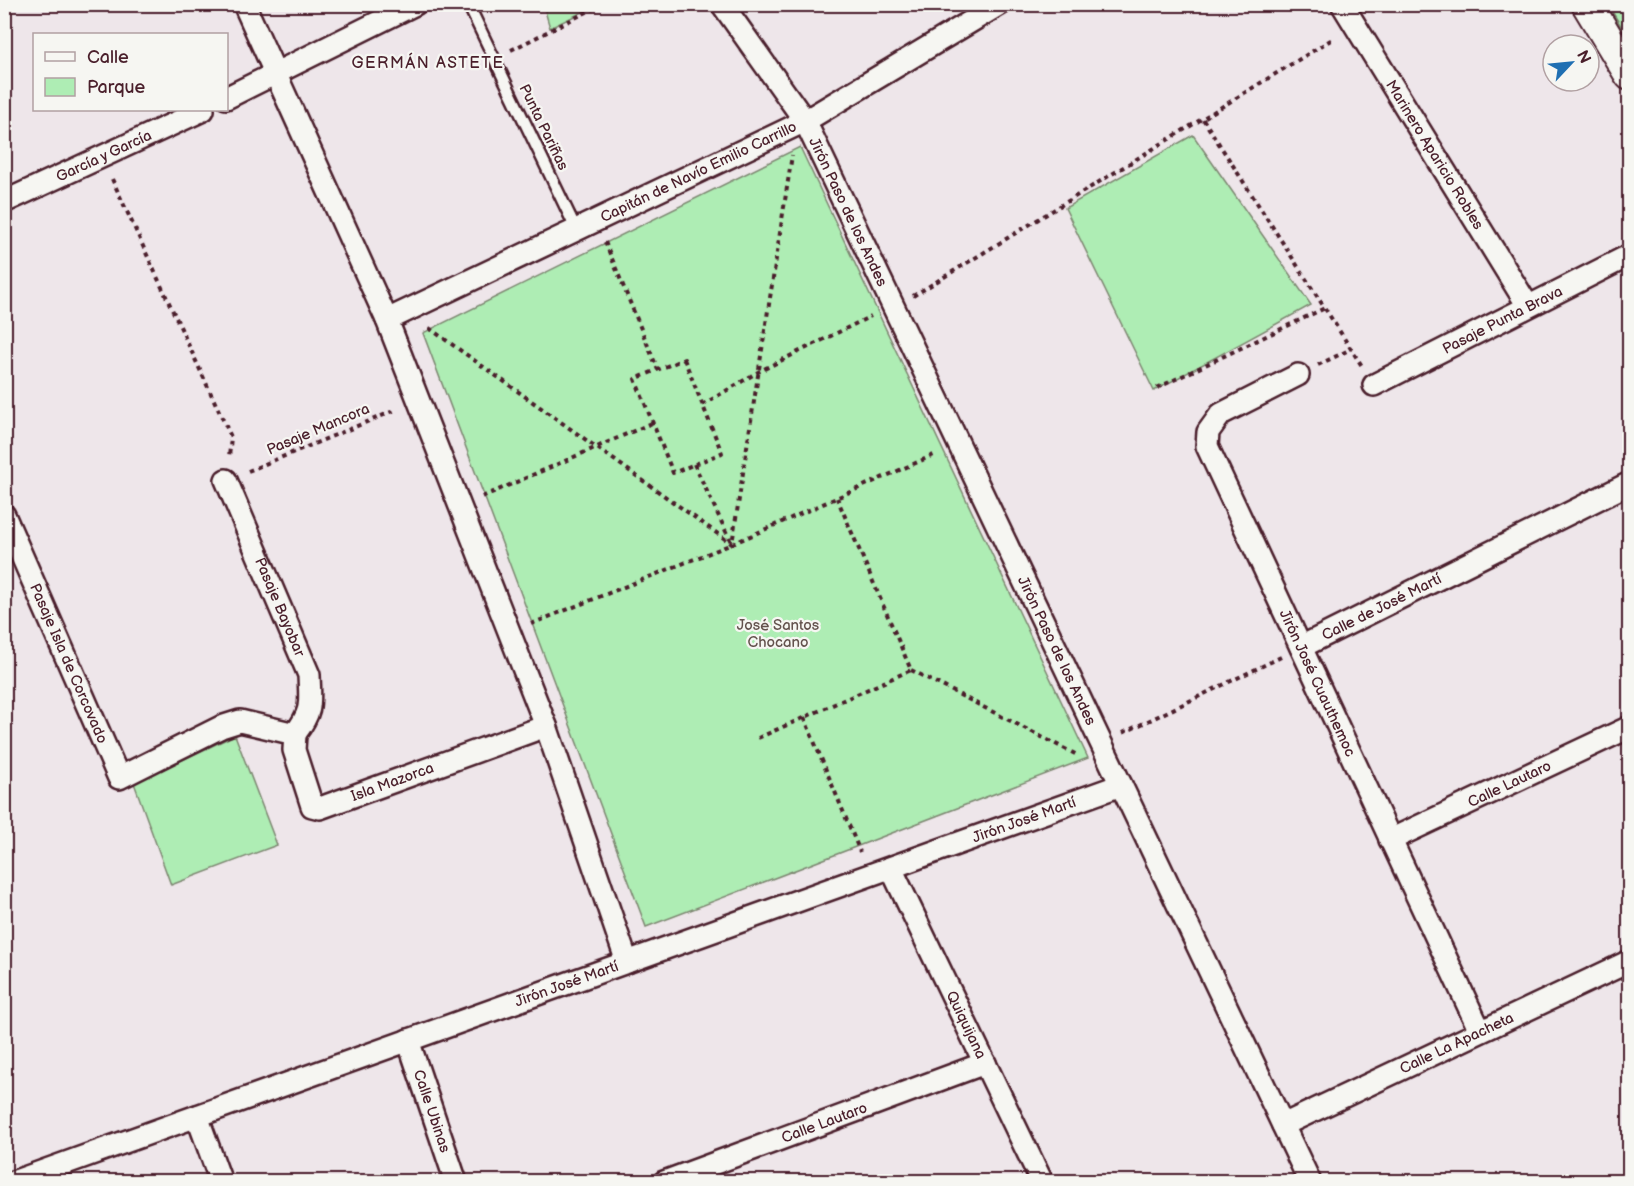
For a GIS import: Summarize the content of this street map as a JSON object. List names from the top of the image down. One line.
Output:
{"streets":{"street":["Marinero Aparicio Robles","García y García","Capitán de Navío Emilio Carrillo","Jirón Paso de los Andes","Pasaje Punta Brava","Calle de José Martí","Pasaje Bayobar","Pasaje Isla de Corcovado","Jirón José Cuauthemoc","Isla Mazorca","Calle Lautaro","Jirón José Martí","Quiquijana","Calle La Apacheta","Calle Ubinas"],"lane":["Punta Pariñas"],"path":["Pasaje Mancora"]},"crossings":[["Punta Pariñas","Capitán de Navío Emilio Carrillo"],["Marinero Aparicio Robles","Pasaje Punta Brava"],["Capitán de Navío Emilio Carrillo","Jirón Paso de los Andes"],["Jirón Paso de los Andes","Jirón José Martí"],["Jirón Paso de los Andes","Calle La Apacheta"],["Pasaje Mancora","Pasaje Bayobar"],["Calle de José Martí","Jirón José Cuauthemoc"],["Pasaje Bayobar","Pasaje Isla de Corcovado"],["Pasaje Bayobar","Isla Mazorca"],["Pasaje Isla de Corcovado","Isla Mazorca"],["Jirón José Cuauthemoc","Calle Lautaro"],["Jirón José Cuauthemoc","Calle La Apacheta"],["Calle Lautaro","Quiquijana"],["Jirón José Martí","Quiquijana"],["Jirón José Martí","Calle Ubinas"]],"districts":["GERMÁN ASTETE"],"parks":["José Santos Chocano"],"legend":["Calle","Parque"],"north":"top right"}
